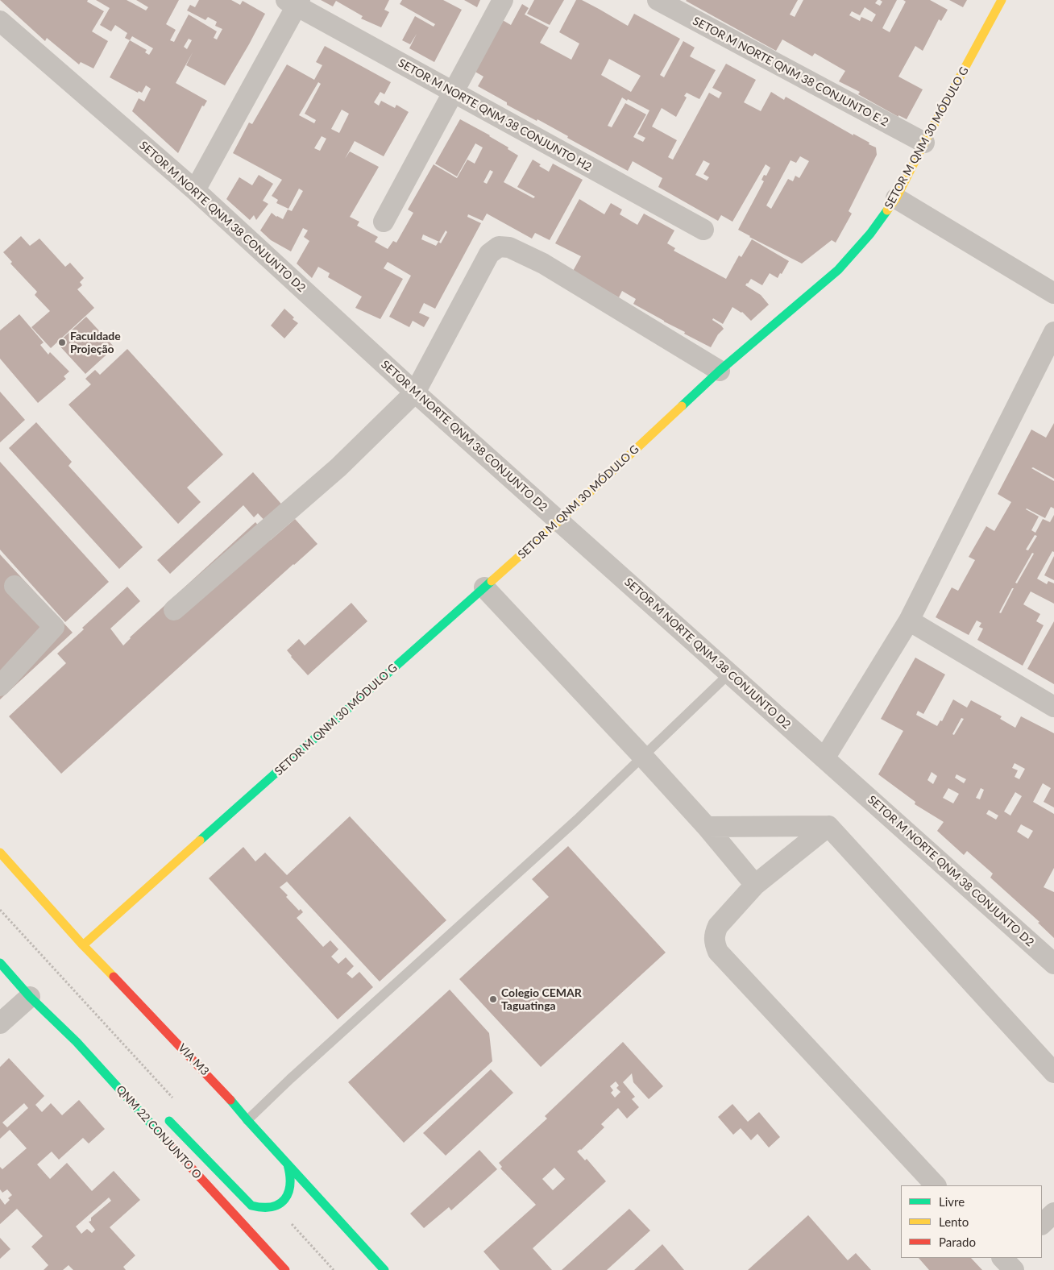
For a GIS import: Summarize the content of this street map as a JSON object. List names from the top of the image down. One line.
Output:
{"streets":{"street":["SETOR M NORTE QNM 38 CONJUNTO E 2","SETOR M NORTE QNM 38 CONJUNTO H2","SETOR M QNM 30 MÓDULO G","SETOR M NORTE QNM 38 CONJUNTO D2","VIA M3","QNM 22 CONJUNTO O"]},"crossings":[["SETOR M NORTE QNM 38 CONJUNTO E 2","SETOR M QNM 30 MÓDULO G"],["SETOR M QNM 30 MÓDULO G","SETOR M NORTE QNM 38 CONJUNTO D2"],["SETOR M QNM 30 MÓDULO G","VIA M3"]],"places":["Faculdade Projeção","Colegio CEMAR Taguatinga"],"legend":["Livre","Lento","Parado"]}
